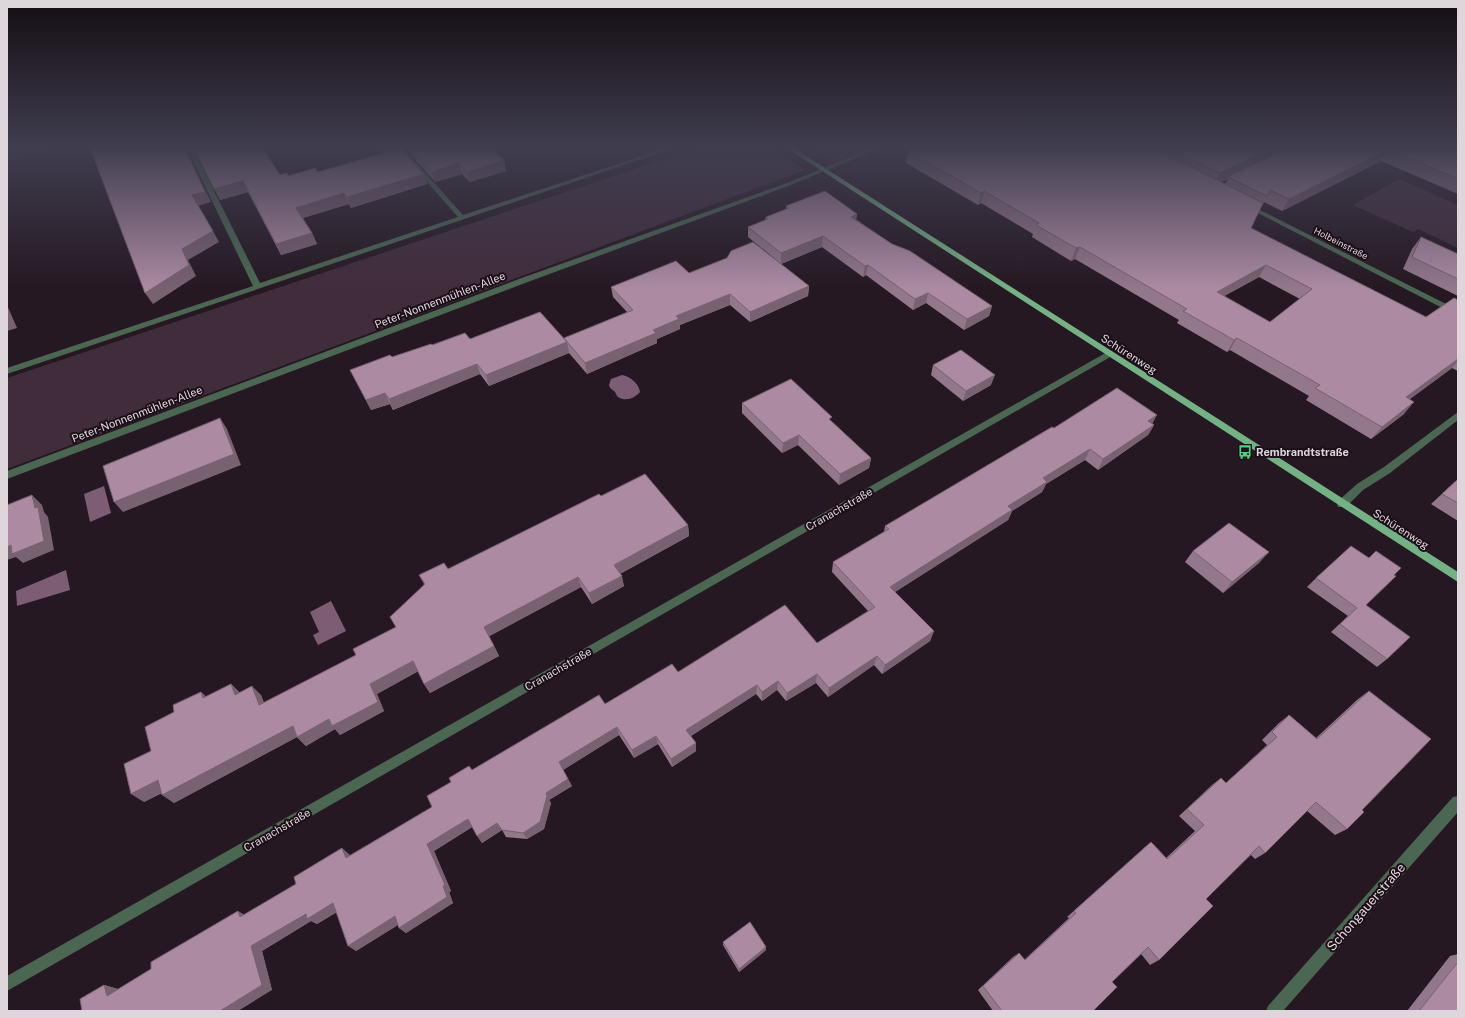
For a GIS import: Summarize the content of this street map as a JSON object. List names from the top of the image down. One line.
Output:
{"streets":{"main road":["Schürenweg"],"street":["Holbeinstraße","Peter-Nonnenmühlen-Allee","Cranachstraße","Schongauerstraße"]},"crossings":[["Schürenweg","Cranachstraße"]],"places":{"bus stop":["Rembrandtstraße"]}}
